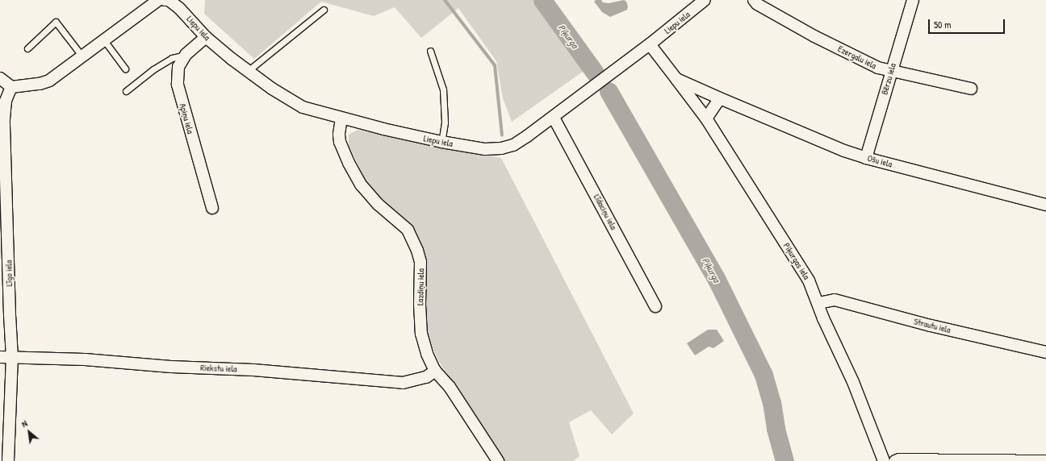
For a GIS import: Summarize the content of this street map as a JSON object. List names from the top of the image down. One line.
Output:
{"streets":{"street":["Liepu iela","Ezergalu iela","Bērzu iela","Apiņu iela","Ošu iela","Līdaciņu iela","Piķurgas iela","Līgo iela","Lazdiņu iela","Strautu iela","Riekstu iela"]},"crossings":[["Liepu iela","Apiņu iela"],["Liepu iela","Ošu iela"],["Liepu iela","Līdaciņu iela"],["Liepu iela","Lazdiņu iela"],["Ezergalu iela","Bērzu iela"],["Bērzu iela","Ošu iela"],["Ošu iela","Piķurgas iela"],["Piķurgas iela","Strautu iela"],["Līgo iela","Riekstu iela"],["Lazdiņu iela","Riekstu iela"]],"water":["Piķurga"],"scale_bar":"50 m","north":"top left"}
